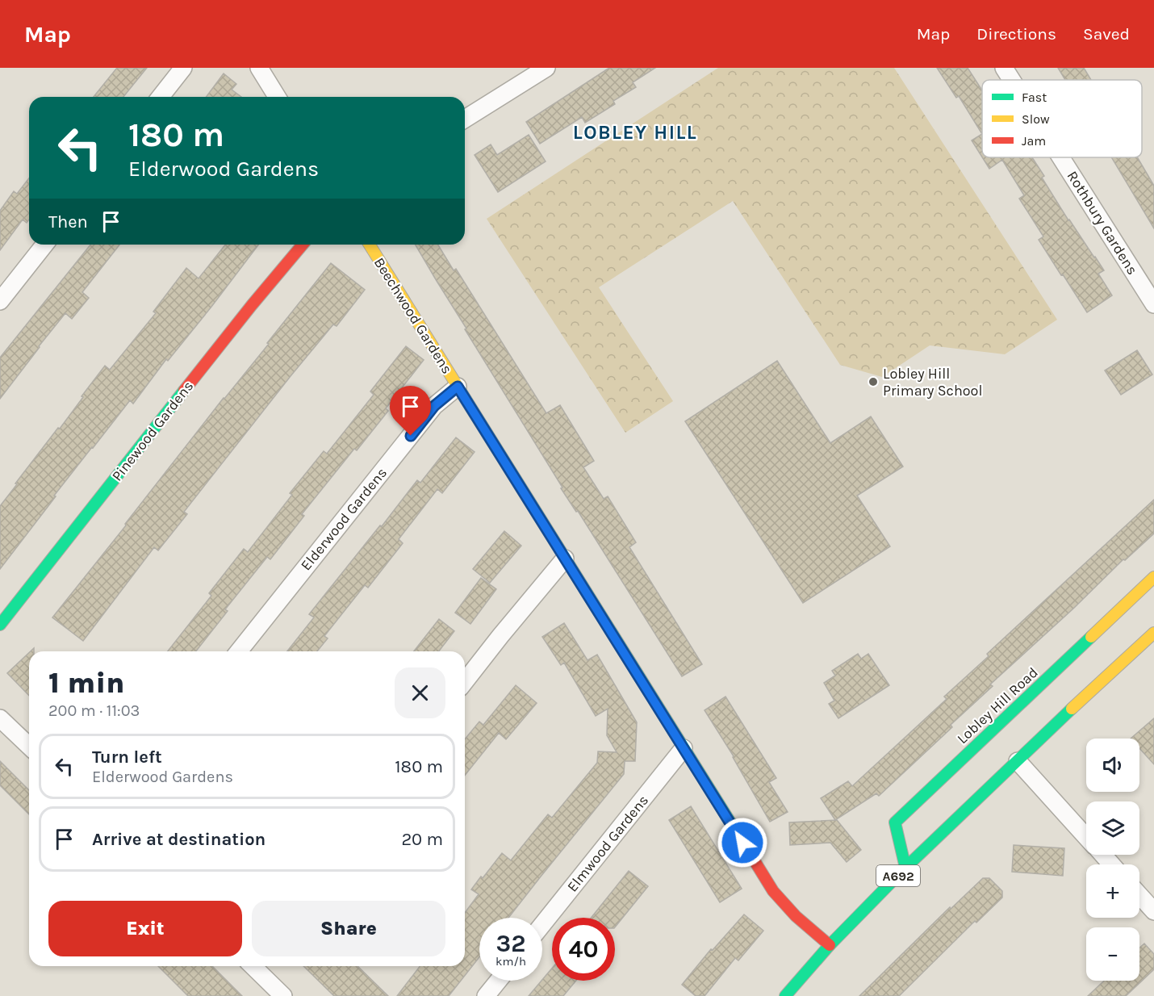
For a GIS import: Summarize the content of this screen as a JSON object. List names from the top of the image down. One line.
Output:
{"streets":{"main road":["Beechwood Gardens","Pinewood Gardens","Lobley Hill Road","A692"],"street":["Rothbury Gardens","Elderwood Gardens","Elmwood Gardens"]},"crossings":[["Beechwood Gardens","Elderwood Gardens"],["Beechwood Gardens","Elmwood Gardens"],["Beechwood Gardens","A692"],["Lobley Hill Road","A692"]],"districts":["LOBLEY HILL"],"places":["Lobley Hill Primary School"],"legend":["Fast","Slow","Jam"],"page":{"header":"Map","nav":["Map","Directions","Saved"],"turn":["180 m","Elderwood Gardens"],"then":"Then","heading":["1 min","200 m · 11:03"],"list":[{"name":"Turn left","note":"Elderwood Gardens","value":"180 m"},{"name":"Arrive at destination","value":"20 m"}],"map_buttons":["+","−"],"buttons":["Exit","Share"],"speed":"32 km/h","limit":"40"}}
